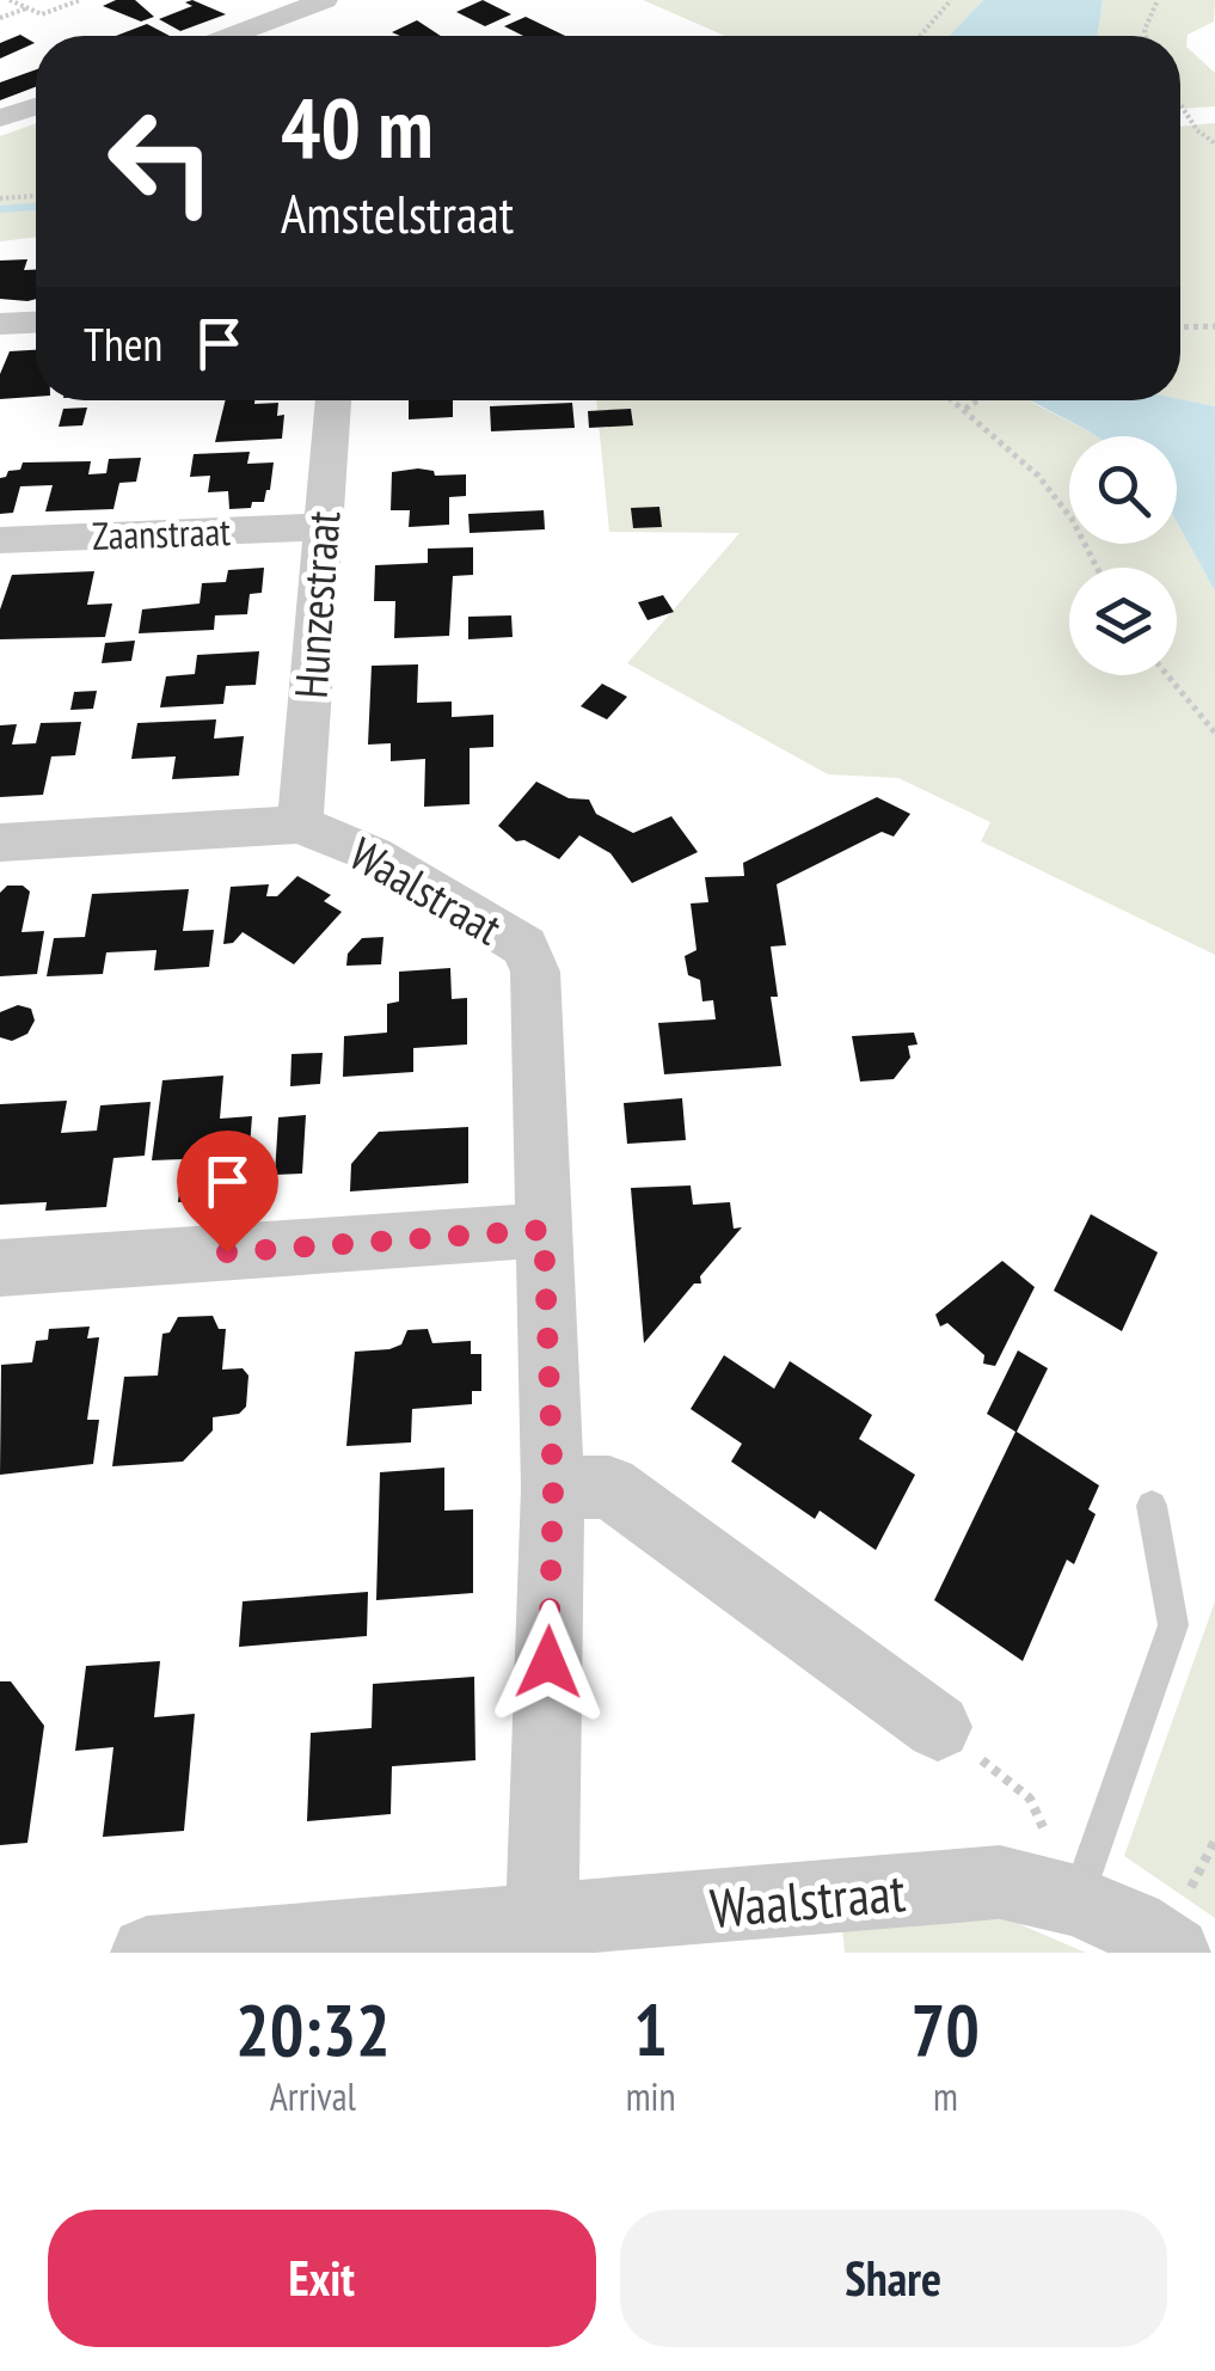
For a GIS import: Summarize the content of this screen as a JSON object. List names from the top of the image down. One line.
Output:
{"streets":{"street":["Zaanstraat","Hunzestraat","Waalstraat"]},"crossings":[["Zaanstraat","Hunzestraat"],["Hunzestraat","Waalstraat"]],"page":{"turn":["40 m","Amstelstraat"],"then":"Then","eta":["20:32","Arrival","1","min","70","m"],"buttons":["Exit","Share"]}}
